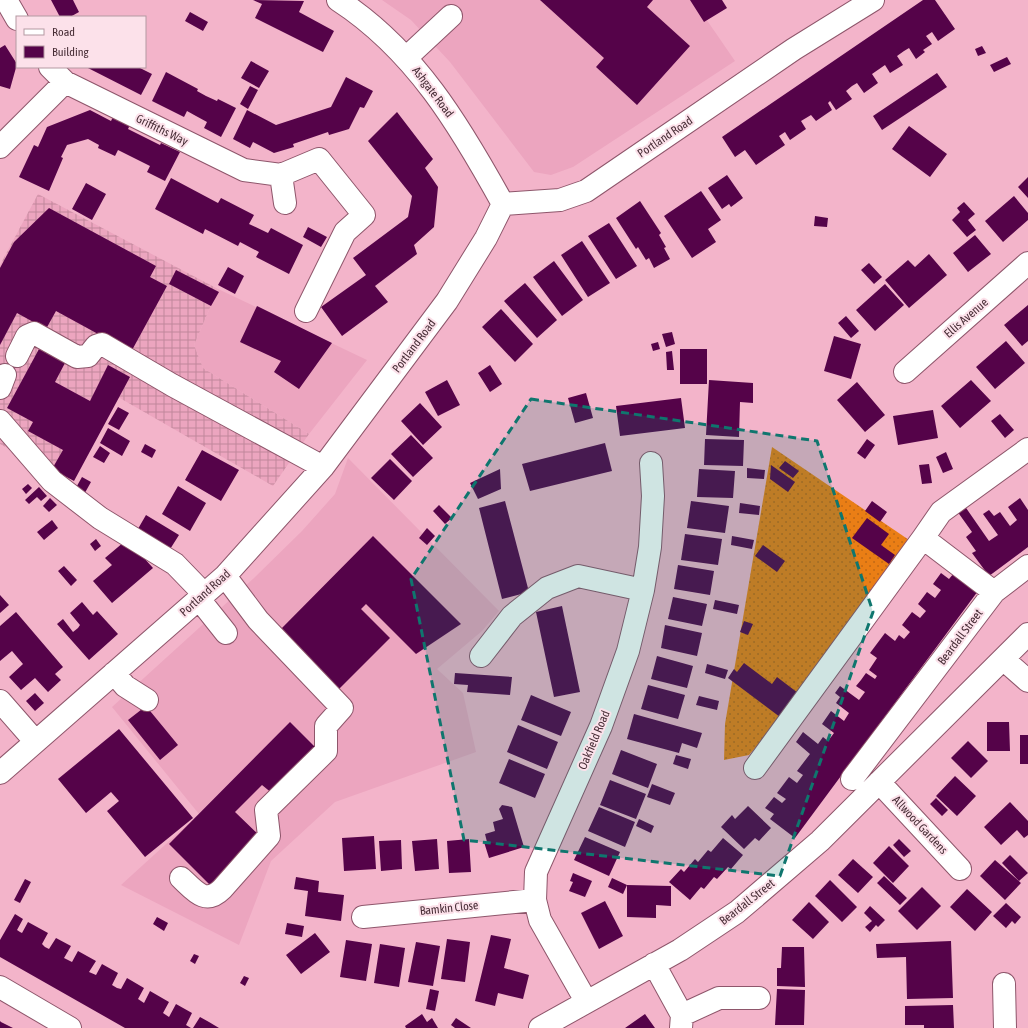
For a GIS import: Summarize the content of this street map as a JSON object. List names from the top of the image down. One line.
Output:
{"streets":{"street":["Ashgate Road","Griffiths Way","Portland Road","Ellis Avenue","Beardall Street","Oakfield Road","Allwood Gardens","Bamkin Close"]},"crossings":[["Ashgate Road","Portland Road"],["Beardall Street","Oakfield Road"],["Beardall Street","Allwood Gardens"],["Oakfield Road","Bamkin Close"]],"legend":["Road","Building"]}
